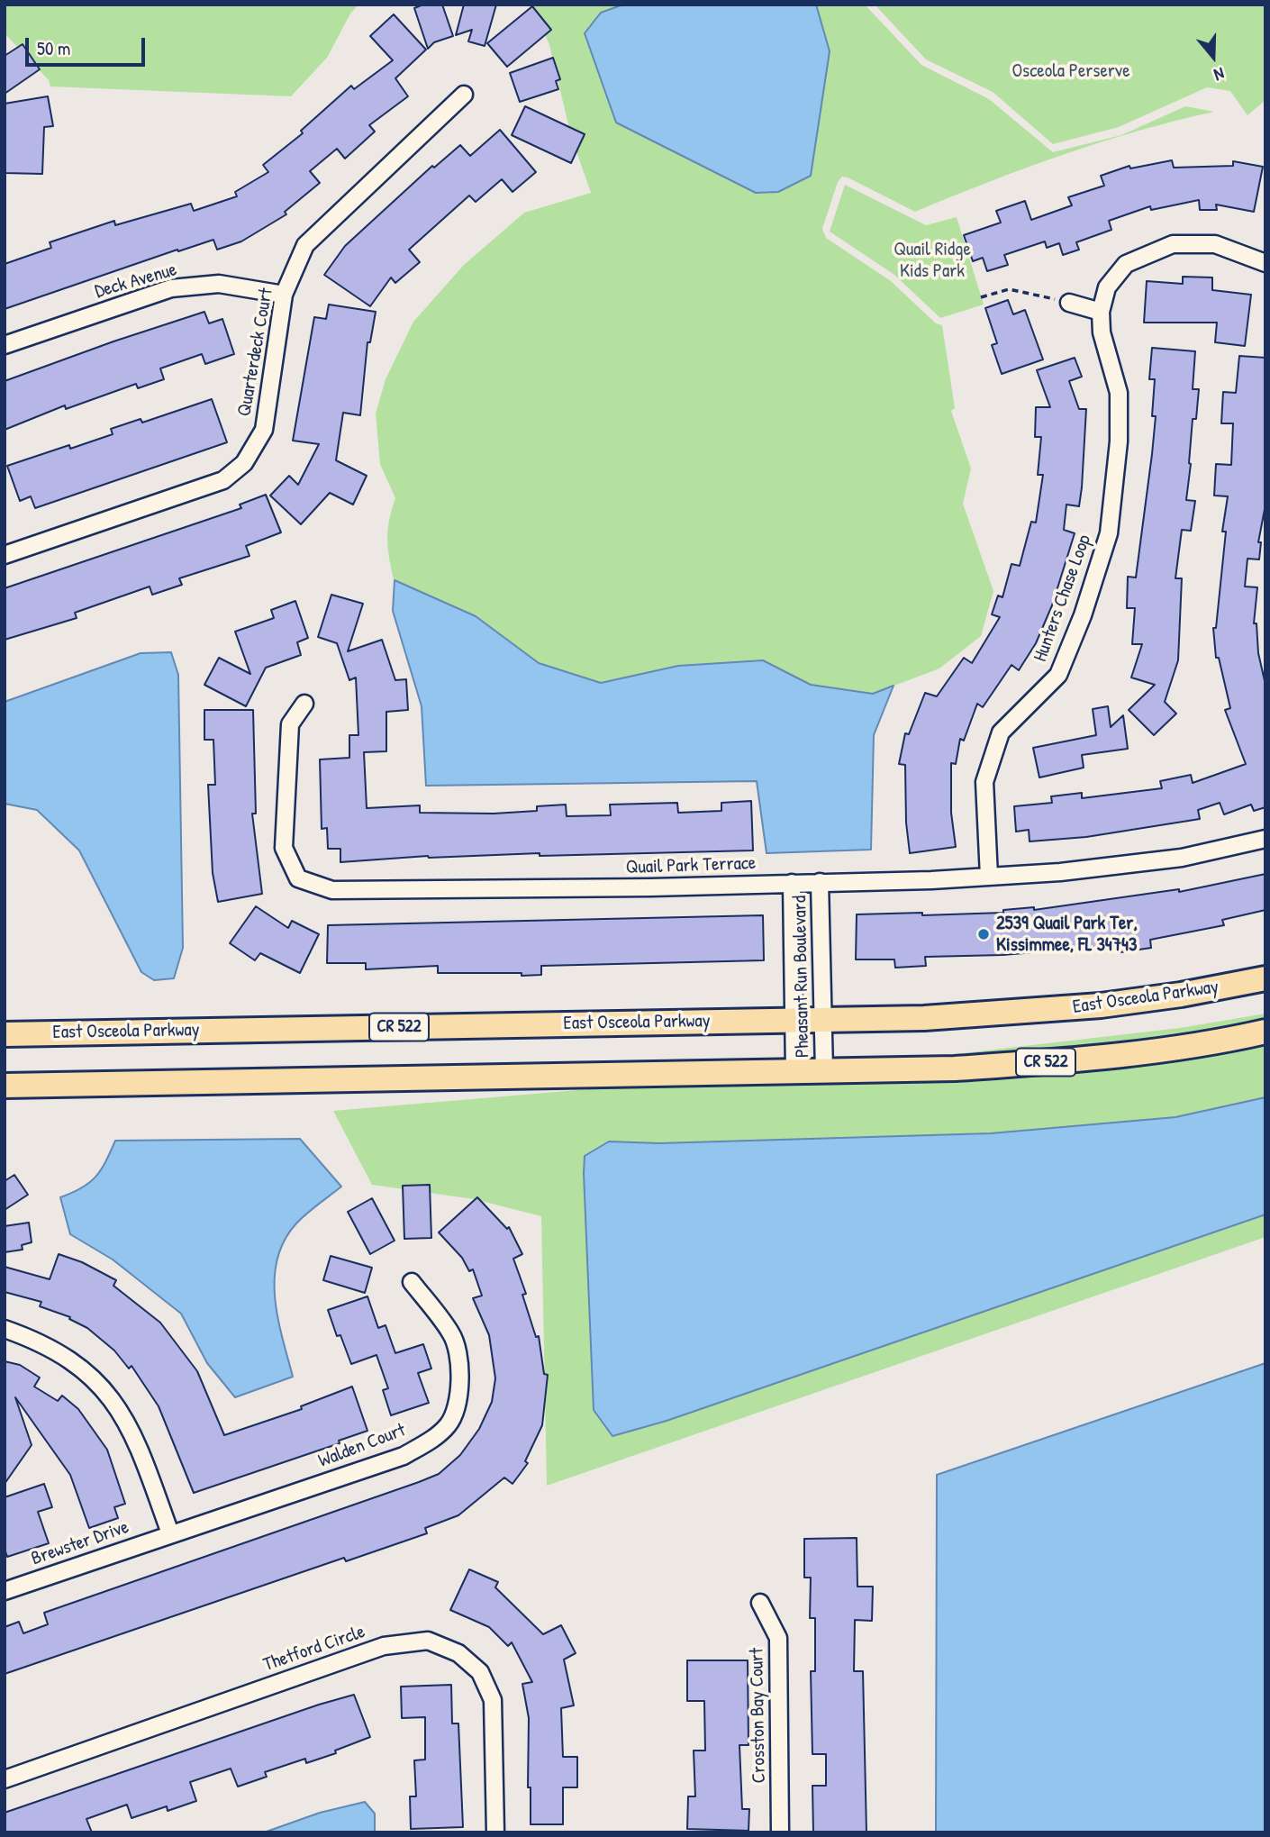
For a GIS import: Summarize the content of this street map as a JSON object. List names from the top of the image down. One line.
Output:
{"streets":{"main road":["East Osceola Parkway","CR 522"],"street":["Deck Avenue","Quarterdeck Court","Hunters Chase Loop","Quail Park Terrace","Pheasant Run Boulevard","Walden Court","Brewster Drive","Thetford Circle","Crosston Bay Court"]},"crossings":[["Deck Avenue","Quarterdeck Court"],["Hunters Chase Loop","Quail Park Terrace"],["Quail Park Terrace","Pheasant Run Boulevard"],["Pheasant Run Boulevard","East Osceola Parkway"],["Pheasant Run Boulevard","CR 522"],["Walden Court","Brewster Drive"]],"parks":["Osceola Perserve","Quail Ridge Kids Park"],"places":["2539 Quail Park Ter, Kissimmee, FL 34743"],"scale_bar":"50 m","north":"bottom"}
